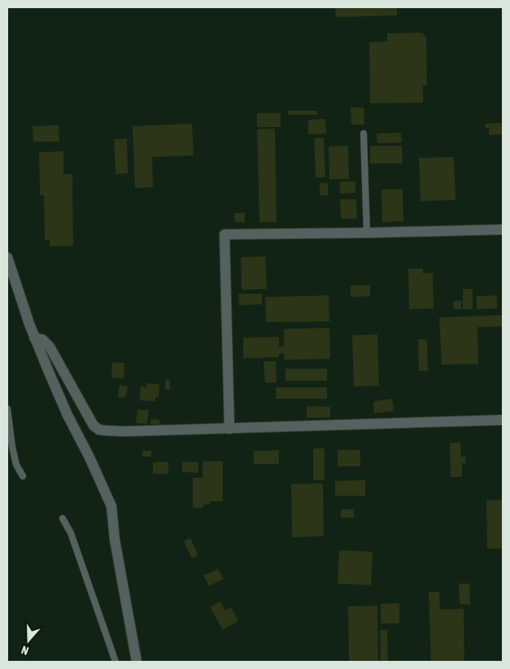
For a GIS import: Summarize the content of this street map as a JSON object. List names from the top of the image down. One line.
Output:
{"north":"bottom"}
